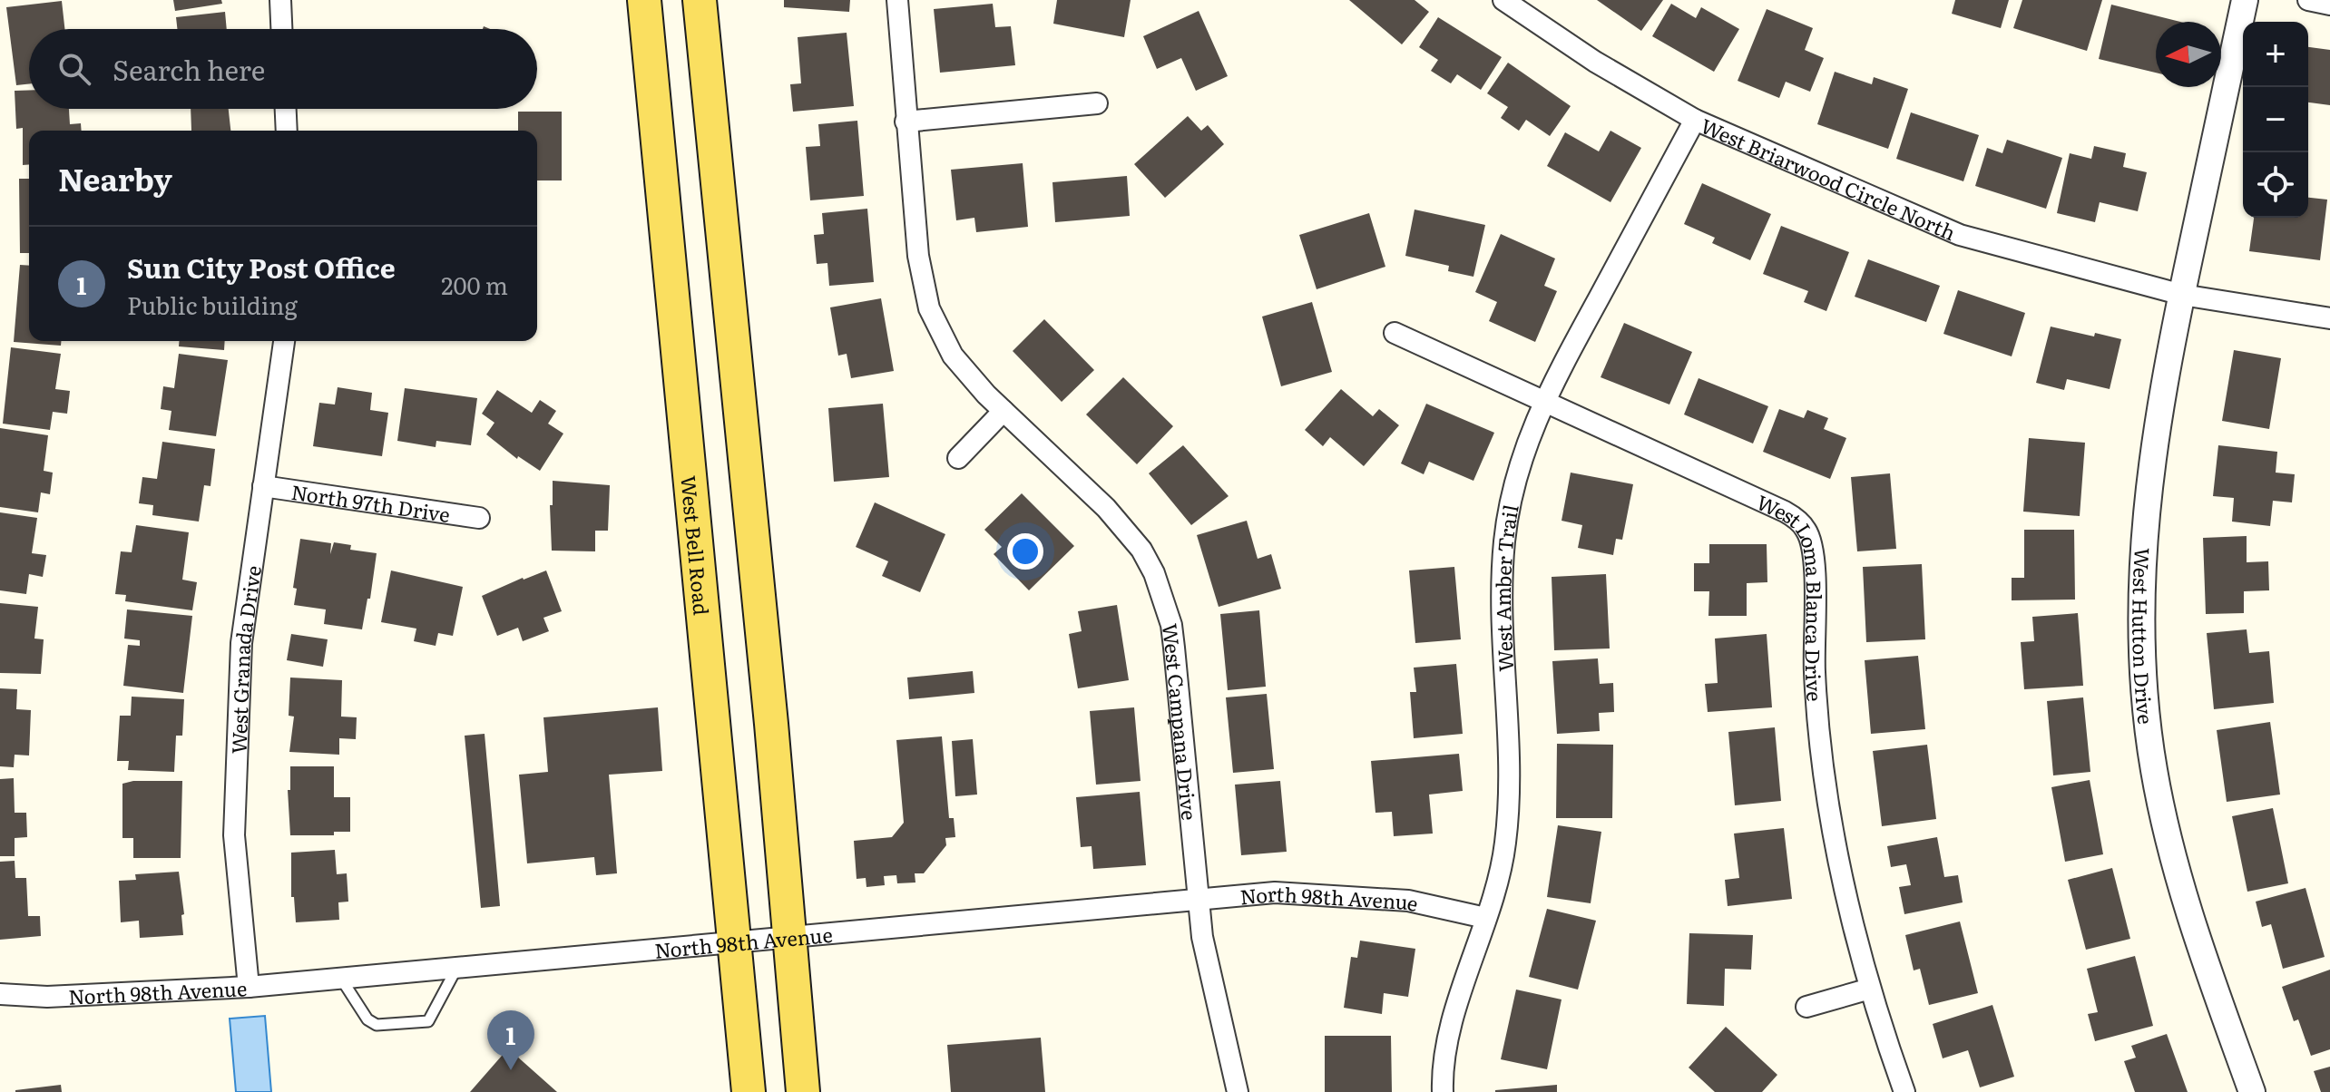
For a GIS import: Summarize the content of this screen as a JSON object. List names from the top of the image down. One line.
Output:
{"streets":{"main road":["West Bell Road"],"street":["West Briarwood Circle North","North 97th Drive","West Amber Trail","West Loma Blanca Drive","West Hutton Drive","West Granada Drive","West Campana Drive","North 98th Avenue"]},"crossings":[["West Briarwood Circle North","West Amber Trail"],["West Briarwood Circle North","West Hutton Drive"],["North 97th Drive","West Granada Drive"],["West Bell Road","North 98th Avenue"],["West Amber Trail","West Loma Blanca Drive"],["West Amber Trail","North 98th Avenue"],["West Granada Drive","North 98th Avenue"],["West Campana Drive","North 98th Avenue"]],"north":"left","page":{"map_buttons":["+","−"],"search":"Search here","heading":"Nearby","list":[{"mark":"1","name":"Sun City Post Office","note":"Public building","value":"200 m"}],"pins":"1"}}
